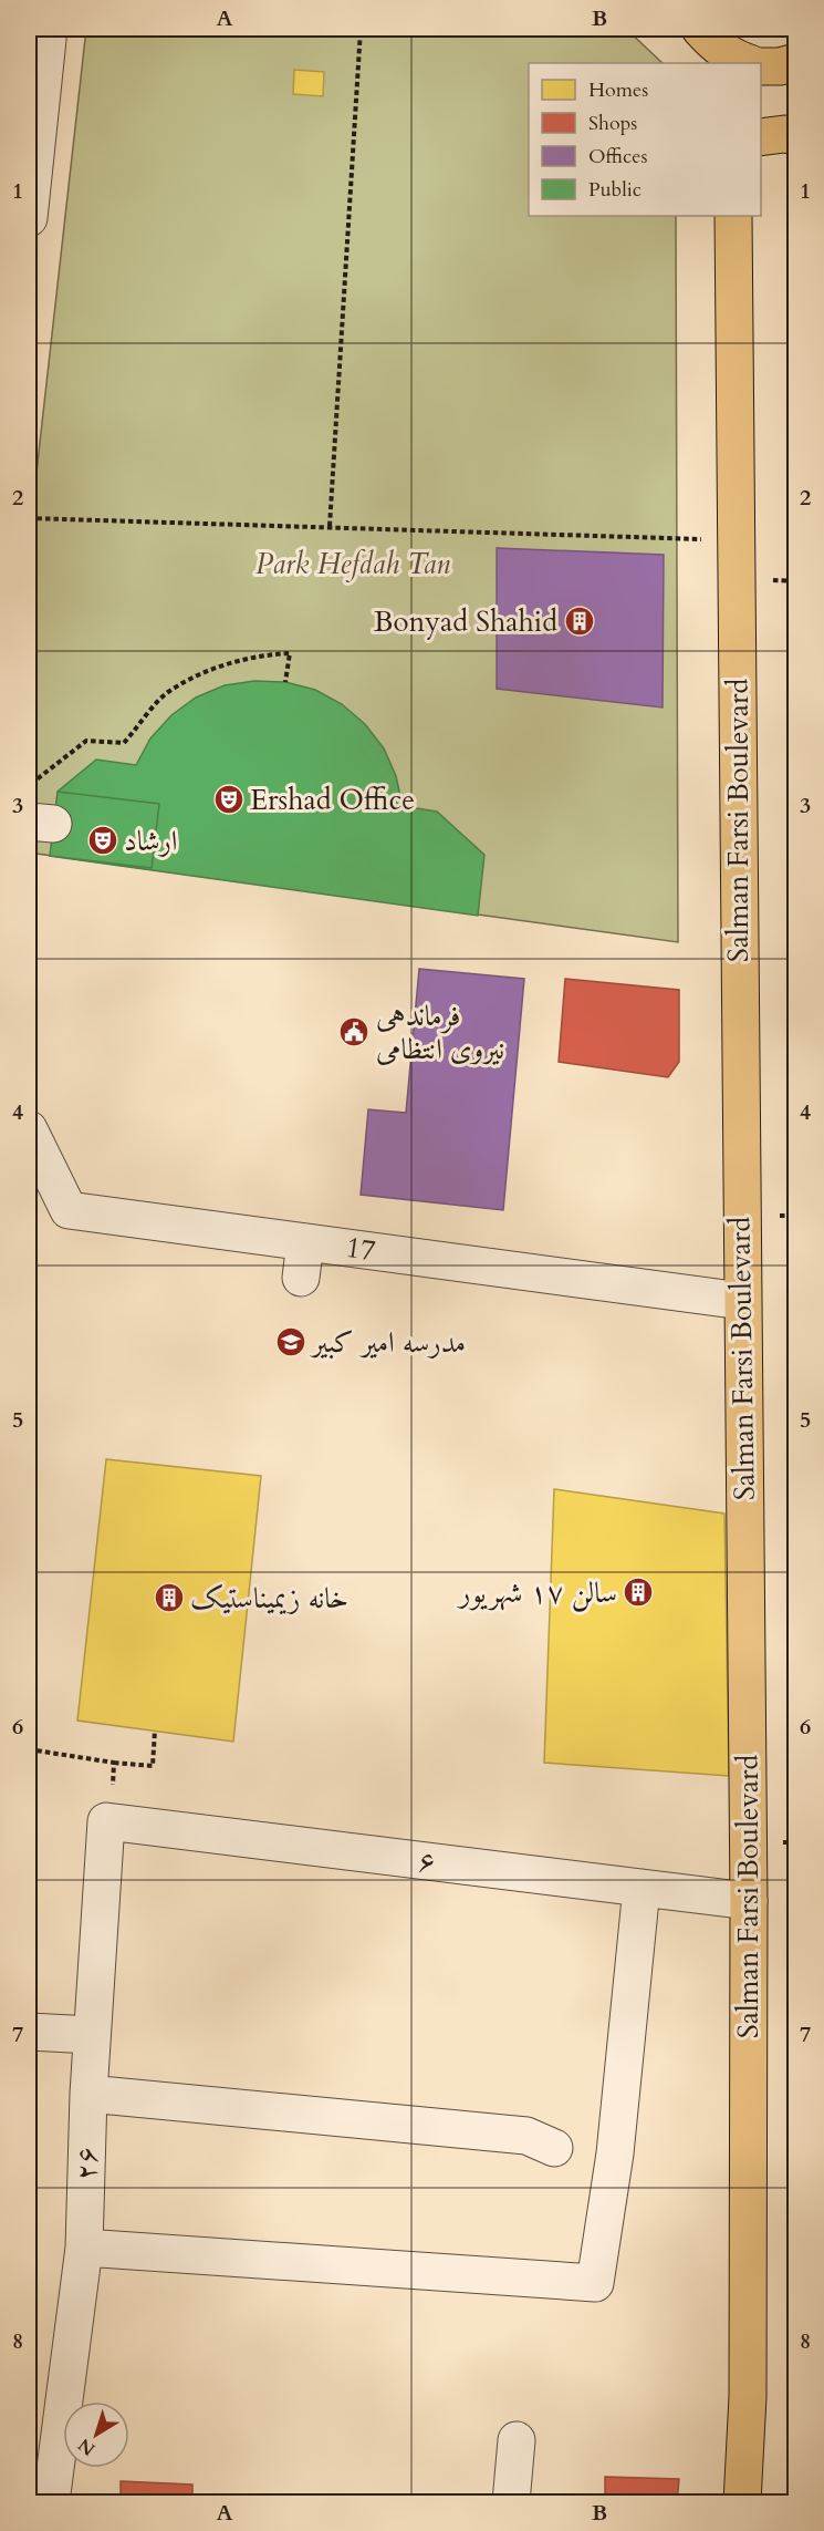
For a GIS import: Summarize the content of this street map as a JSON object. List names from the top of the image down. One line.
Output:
{"streets":{"main road":["Salman Farsi Boulevard"],"street":["17","۶","۲۶"]},"crossings":[["Salman Farsi Boulevard","17"],["Salman Farsi Boulevard","۶"],["۶","۲۶"]],"parks":["Park Hefdah Tan"],"places":{"building":["Bonyad Shahid","سالن ۱۷ شهریور","خانه زیمیناستیک"],"theatre":["Ershad Office","ارشاد"],"public building":["فرماندهی نیروی انتظامی"],"school or university":["مدرسه امیر کبیر"]},"legend":["Homes","Shops","Offices","Public"],"north":"bottom left","grid":{"columns":["A","B"],"rows":["1","2","3","4","5","6","7","8"]}}
